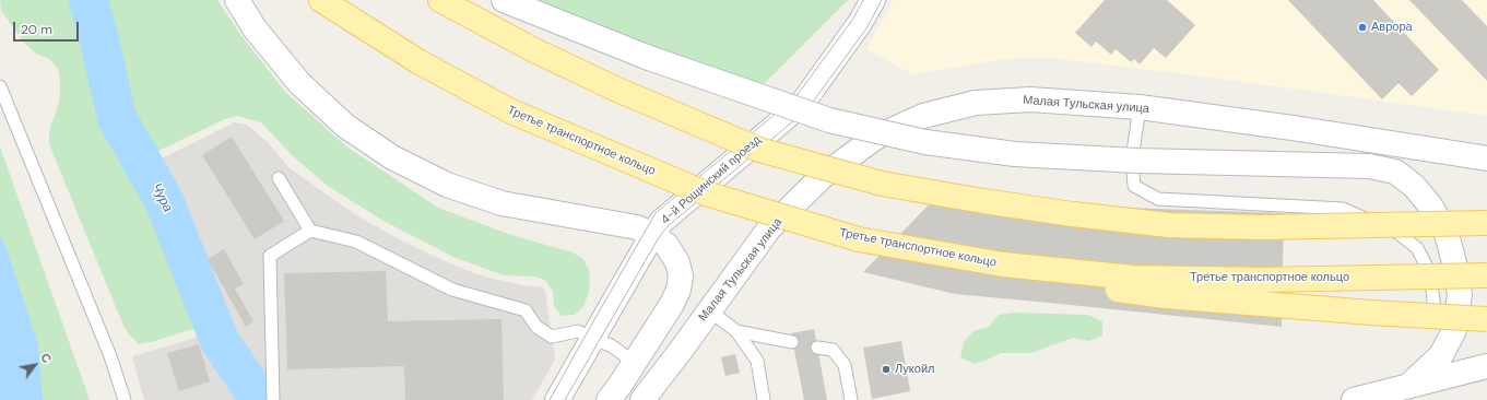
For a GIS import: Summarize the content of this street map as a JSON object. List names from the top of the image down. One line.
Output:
{"streets":{"main road":["Малая Тульская улица","Третье транспортное кольцо","4-й Рощинский проезд"]},"water":["Чура"],"places":["Аврора","Лукойл"],"scale_bar":"20 m","north":"top right"}
